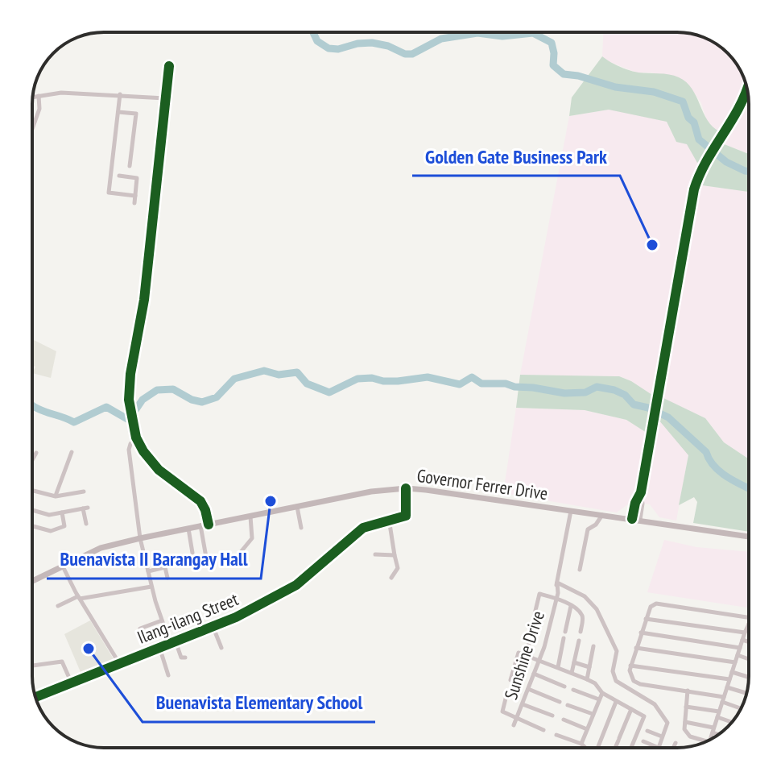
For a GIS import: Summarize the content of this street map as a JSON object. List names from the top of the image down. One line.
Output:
{"streets":{"main road":["Governor Ferrer Drive"],"street":["Ilang-ilang Street","Sunshine Drive"]},"crossings":[["Governor Ferrer Drive","Ilang-ilang Street"],["Governor Ferrer Drive","Sunshine Drive"]],"places":["Golden Gate Business Park","Buenavista II Barangay Hall","Buenavista Elementary School"]}
